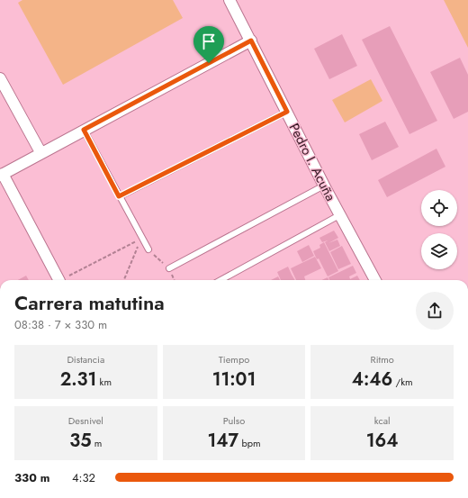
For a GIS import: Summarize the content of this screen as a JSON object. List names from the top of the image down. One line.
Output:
{"streets":{"street":["Pedro I. Acuña"]},"page":{"heading":["Carrera matutina","08:38 · 7 × 330 m"],"stats":[["Distancia","2.31 km"],["Tiempo","11:01"],["Ritmo","4:46 /km"],["Desnivel","35 m"],["Pulso","147 bpm"],["kcal","164"]],"list":[{"name":"330 m","note":"4:32"}]}}
